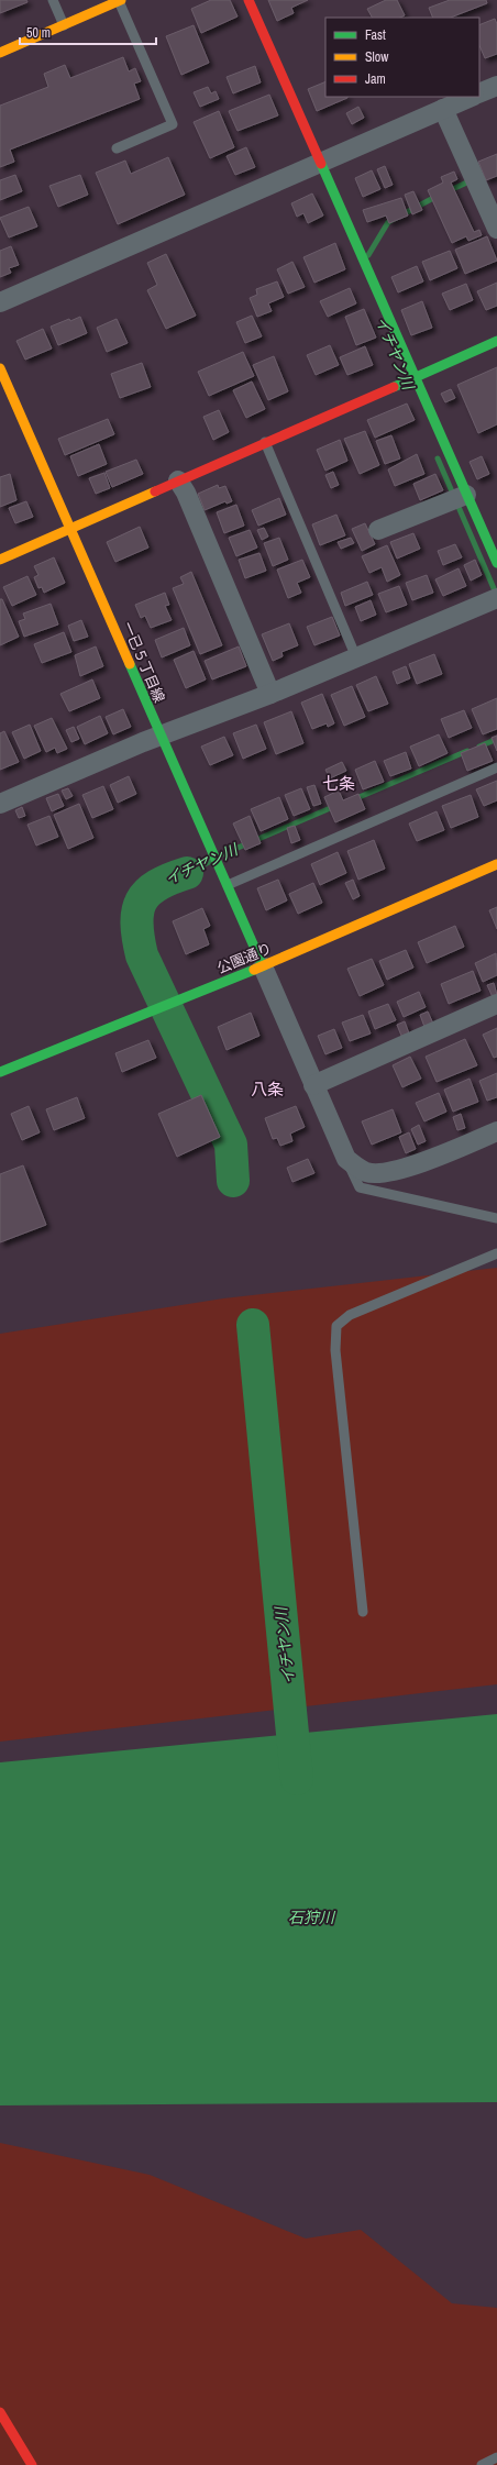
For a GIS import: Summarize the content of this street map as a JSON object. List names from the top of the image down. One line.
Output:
{"streets":{"main road":["一已５丁目線","公園通り"]},"crossings":[["一已５丁目線","公園通り"]],"districts":["七条","八条"],"water":["イチヤン川","石狩川"],"legend":["Fast","Slow","Jam"],"scale_bar":"50 m"}
